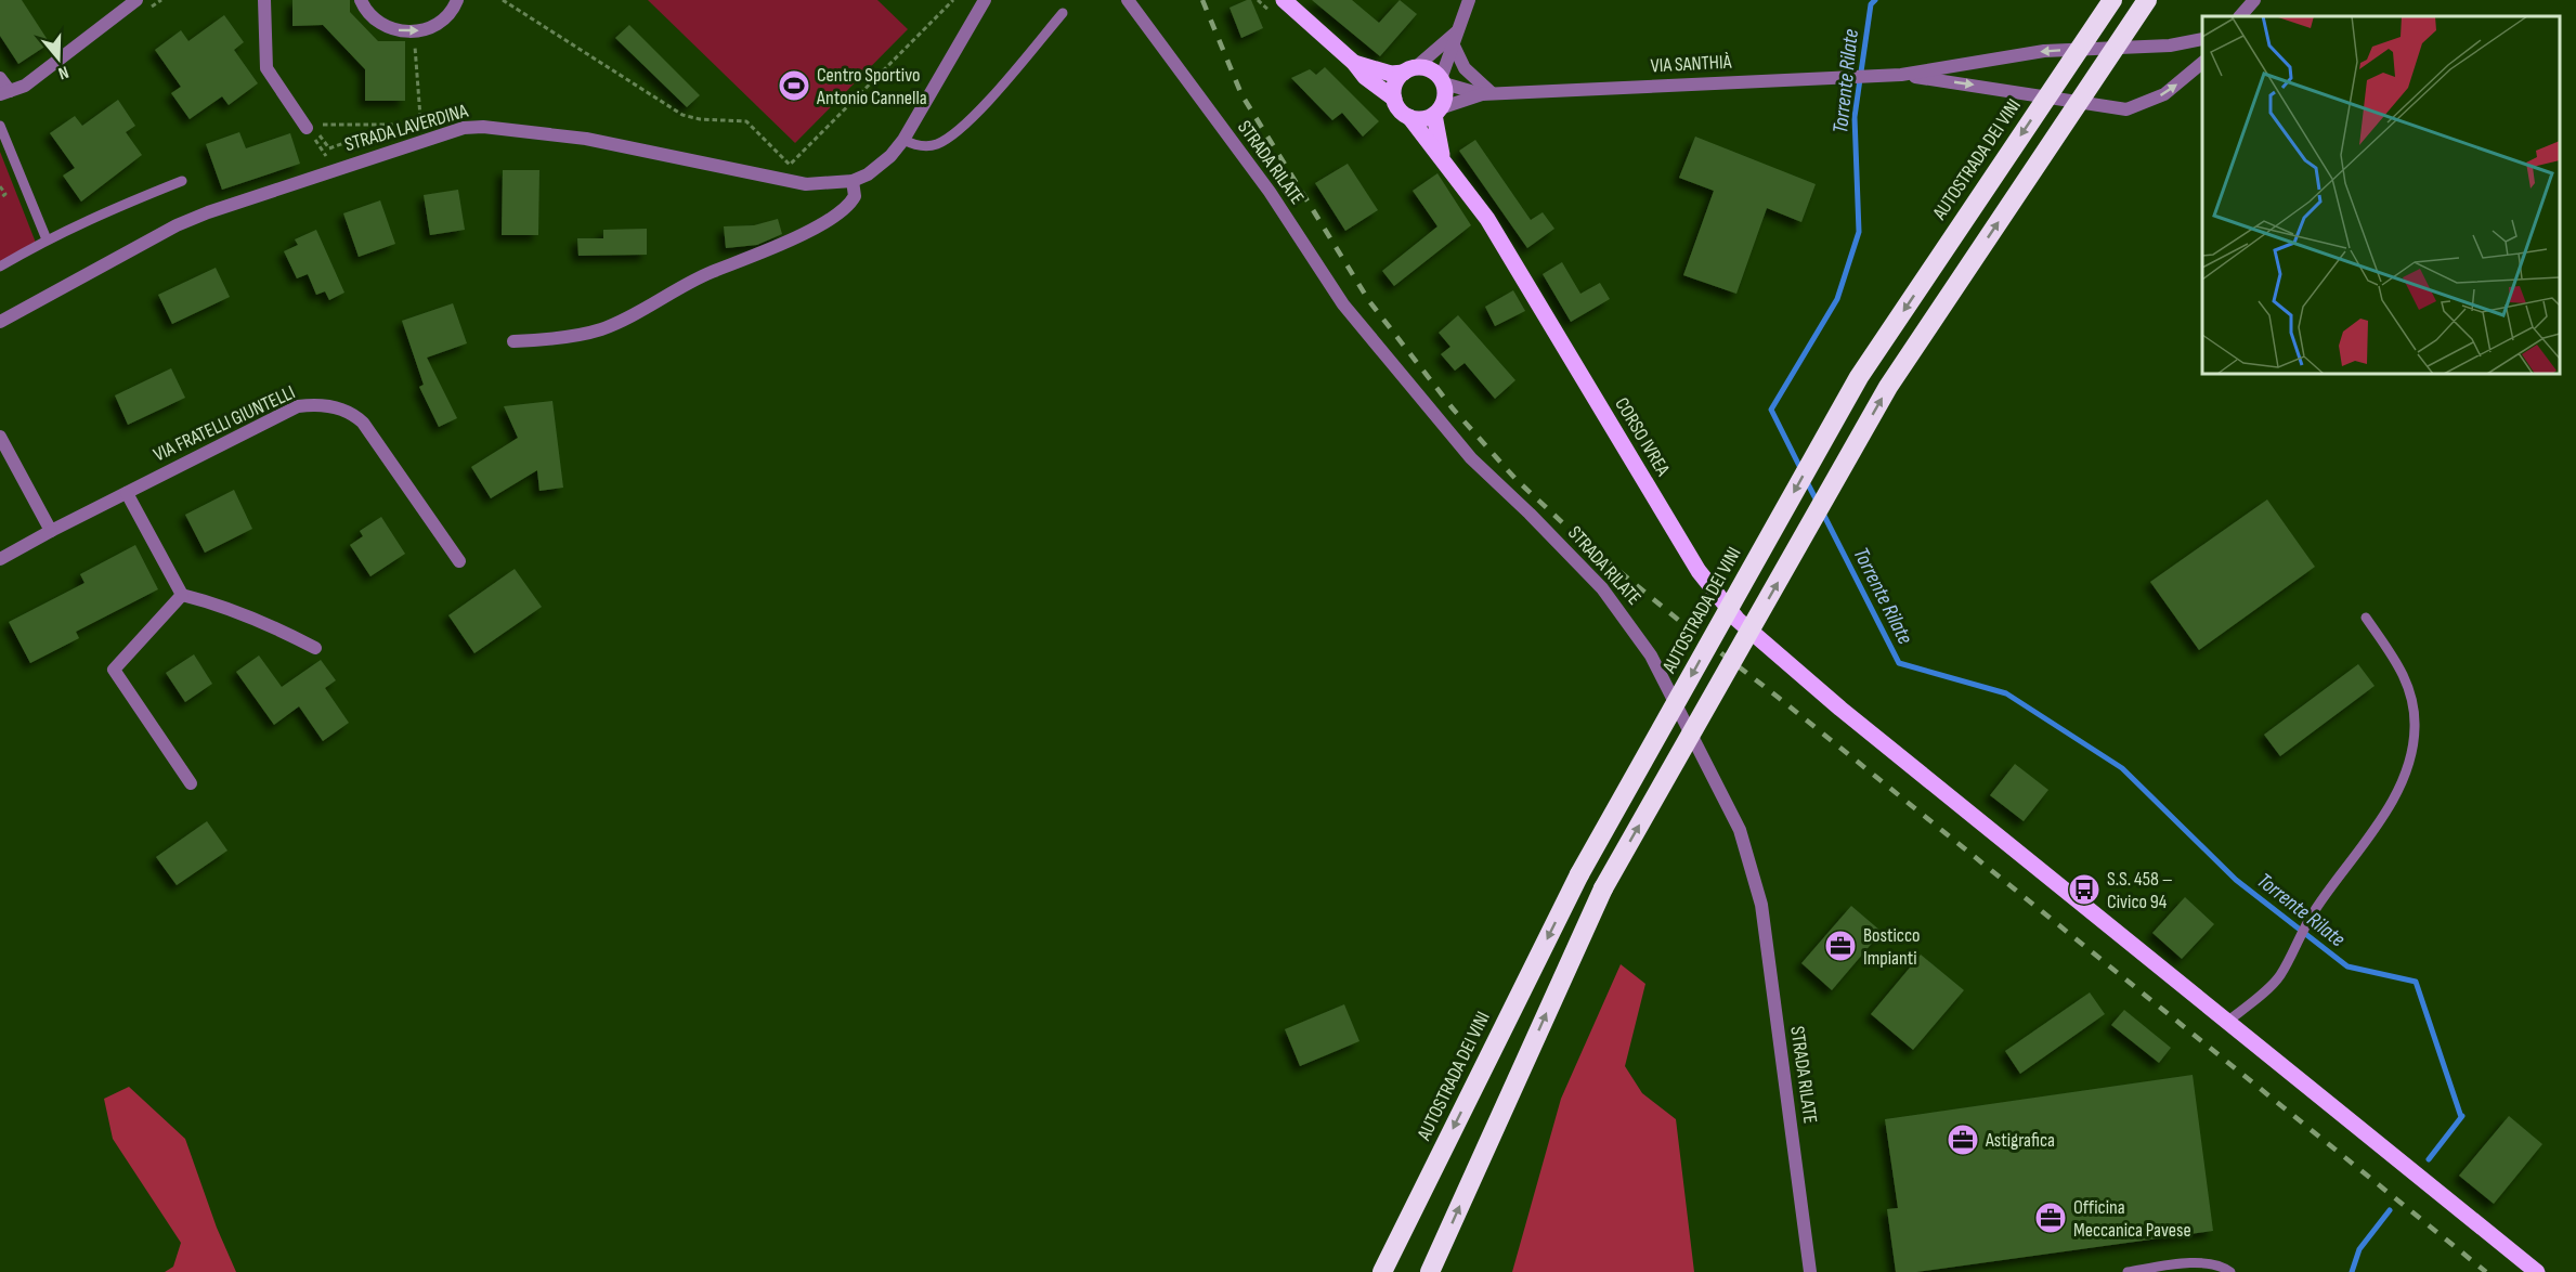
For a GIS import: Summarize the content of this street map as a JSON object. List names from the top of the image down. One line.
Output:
{"streets":{"highway":["AUTOSTRADA DEI VINI"],"main road":["CORSO IVREA"],"street":["VIA SANTHIÀ","STRADA LAVERDINA","STRADA RILATE","VIA FRATELLI GIUNTELLI"]},"crossings":[["VIA SANTHIÀ","CORSO IVREA"]],"water":["Torrente Rilate"],"places":{"sports":["Centro Sportivo Antonio Cannella"],"bus stop":["S.S. 458 – Civico 94"],"office":["Bosticco Impianti","Astigrafica","Officina Meccanica Pavese"]},"north":"bottom"}
